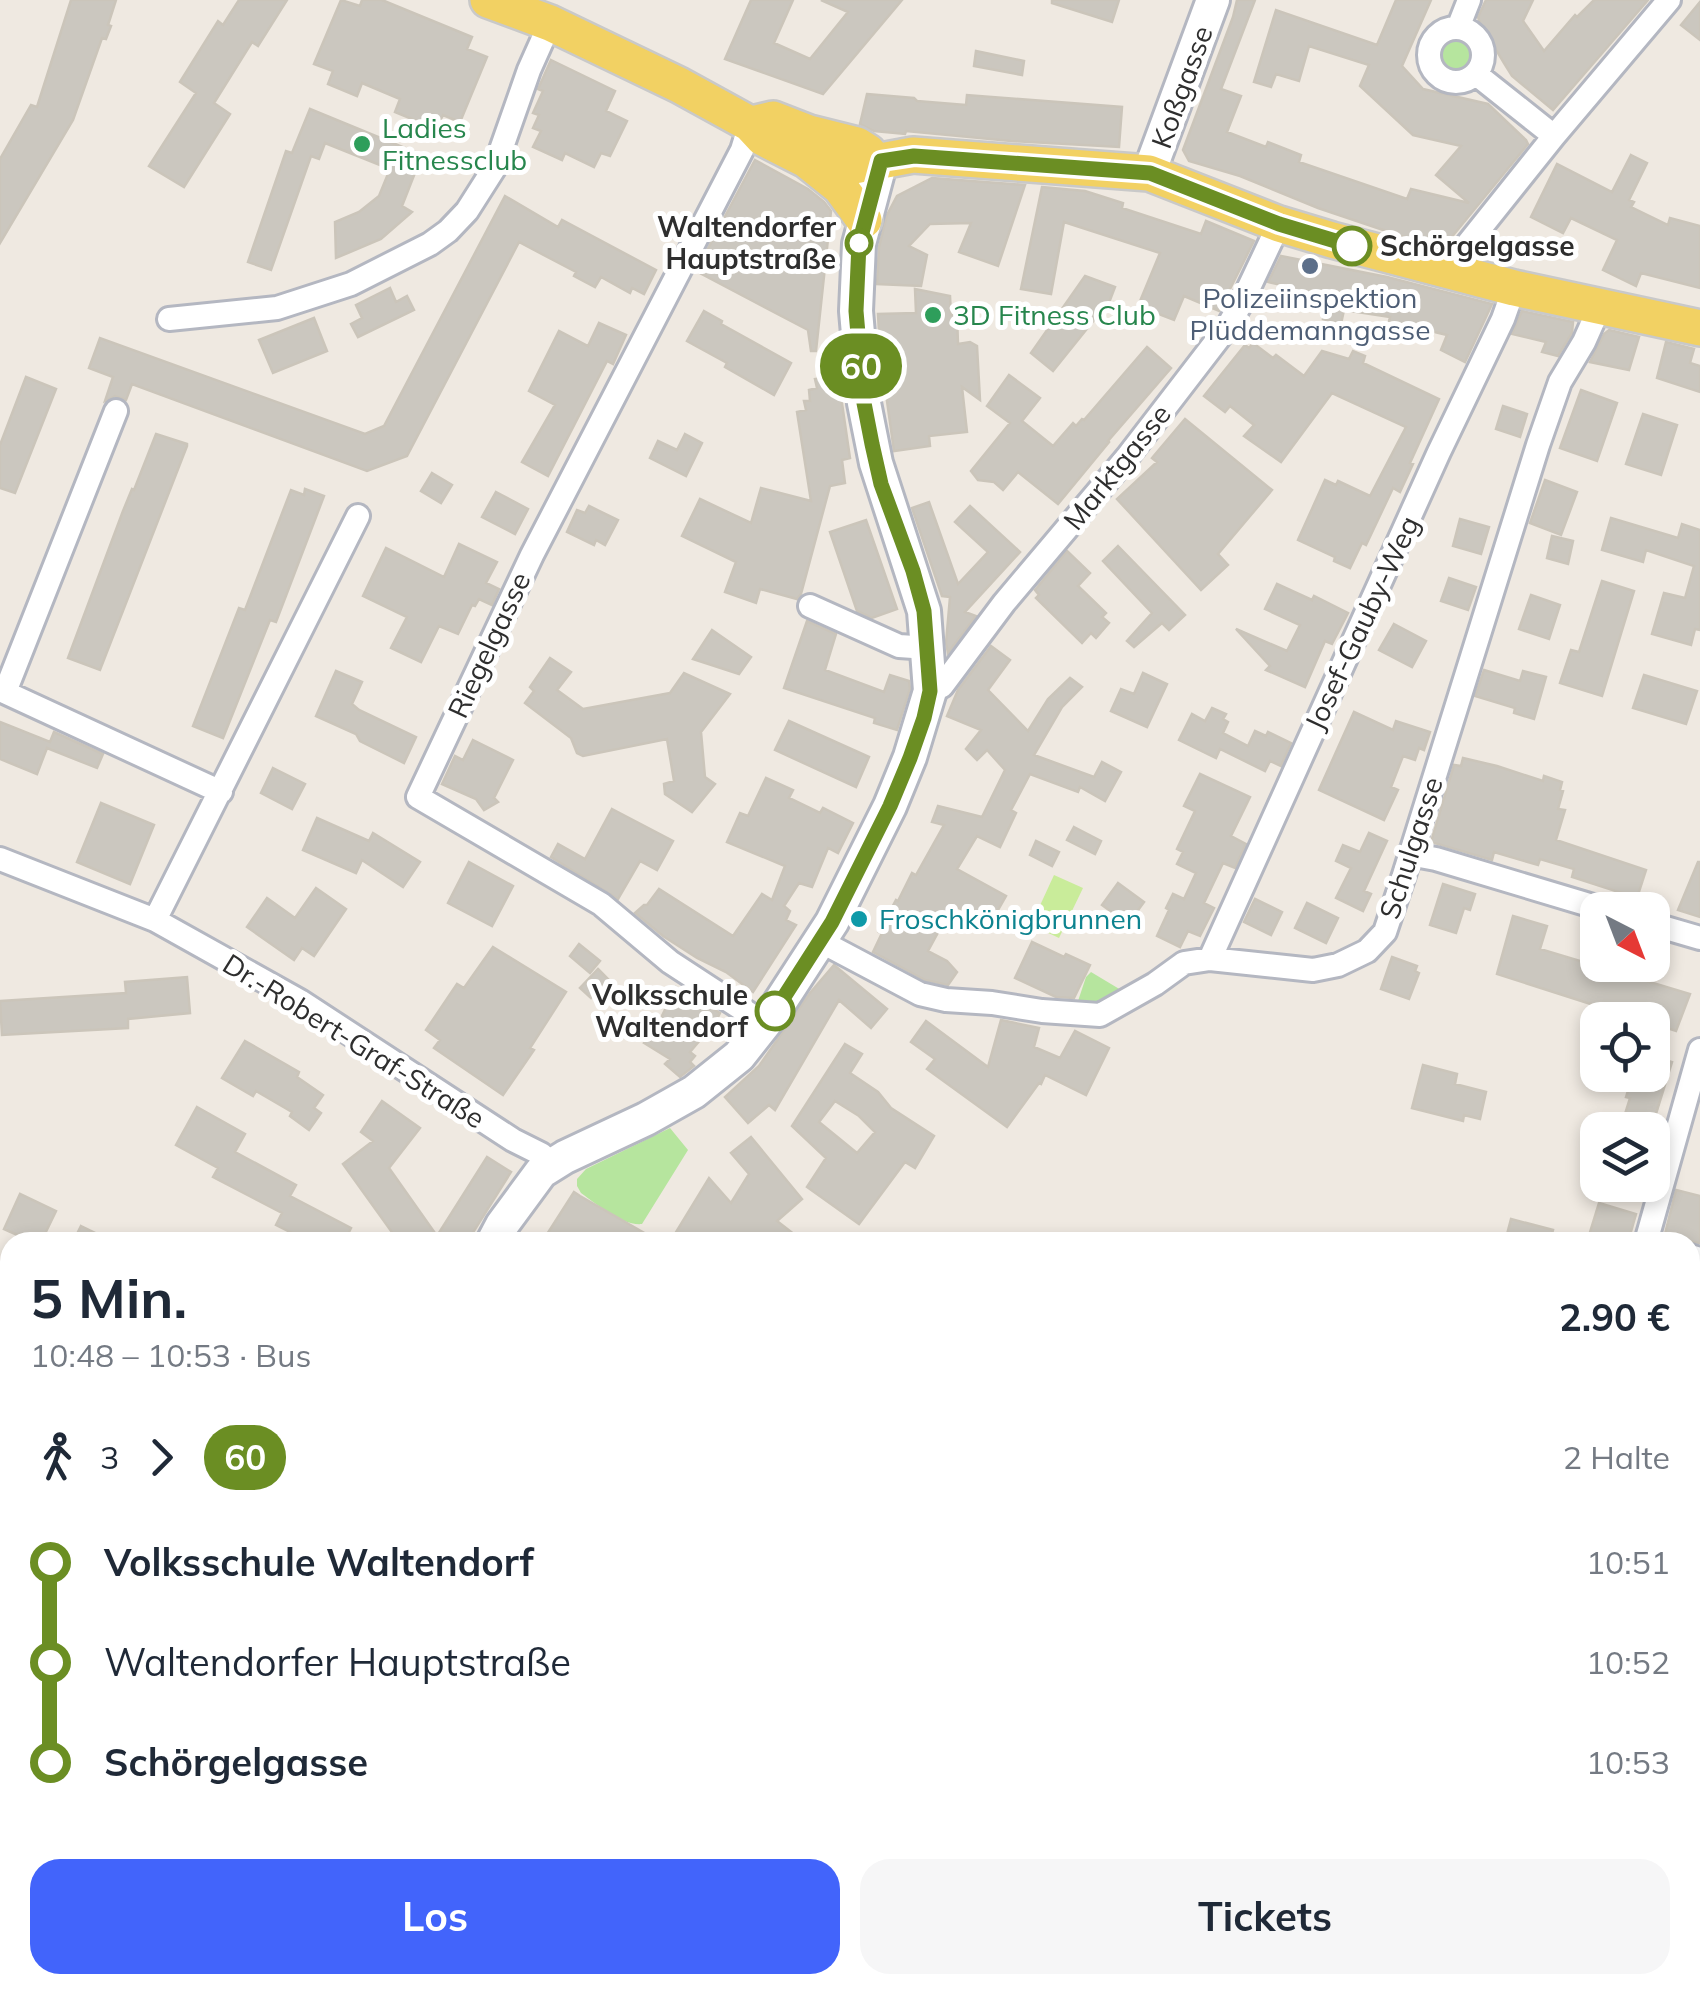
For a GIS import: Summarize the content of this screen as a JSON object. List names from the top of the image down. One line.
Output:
{"streets":{"main road":["Koßgasse"],"street":["Marktgasse","Josef-Gauby-Weg","Riegelgasse","Schulgasse","Dr.-Robert-Graf-Straße"]},"crossings":[["Josef-Gauby-Weg","Schulgasse"]],"places":["Ladies Fitnessclub","Waltendorfer Hauptstraße","Schörgelgasse","Polizeiinspektion Plüddemanngasse","3D Fitness Club","Froschkönigbrunnen","Volksschule Waltendorf"],"lines":["bus line 60"],"north":"bottom right","page":{"on_map":"60","heading":["5 Min.","10:48 – 10:53 · Bus","2.90 €"],"legs":["3","60","2 Halte"],"list":[{"name":"Volksschule Waltendorf","value":"10:51"},{"name":"Waltendorfer Hauptstraße","value":"10:52"},{"name":"Schörgelgasse","value":"10:53"}],"buttons":["Los","Tickets"]}}
